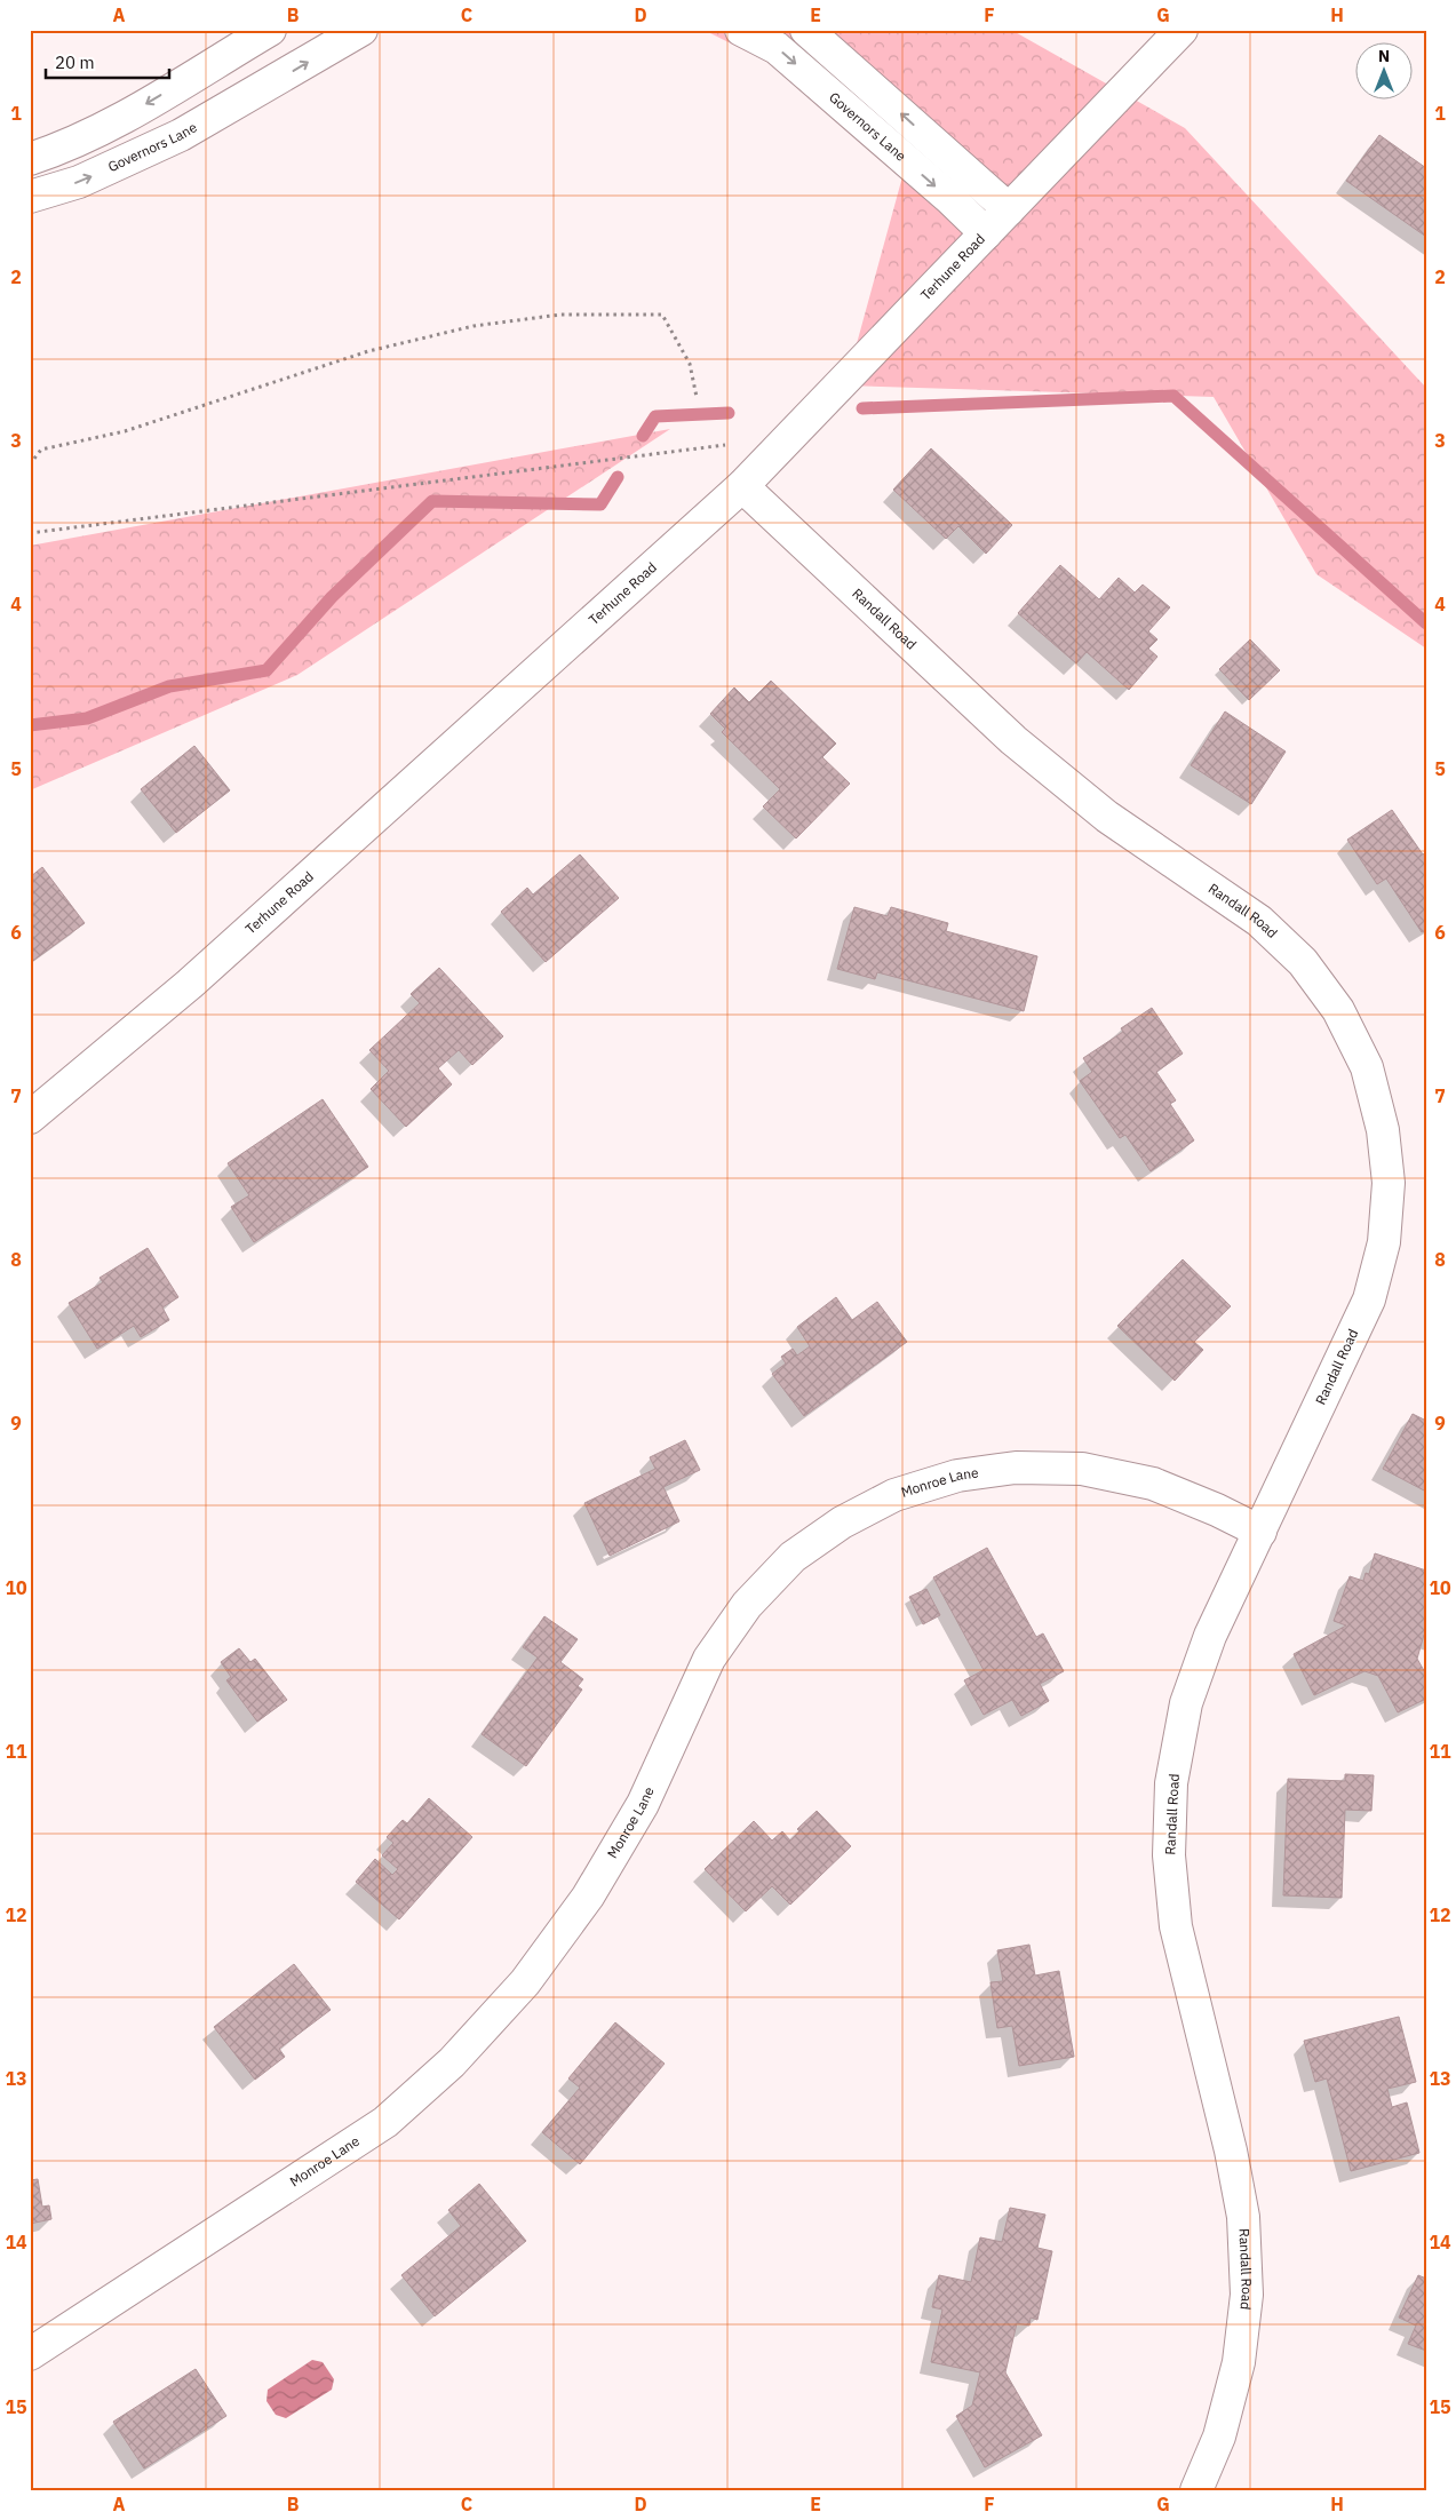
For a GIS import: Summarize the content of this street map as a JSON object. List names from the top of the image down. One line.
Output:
{"streets":{"street":["Governors Lane","Terhune Road","Randall Road","Monroe Lane"]},"crossings":[["Governors Lane","Terhune Road"],["Terhune Road","Randall Road"],["Randall Road","Monroe Lane"]],"one_way":["Governors Lane"],"scale_bar":"20 m","north":"top","grid":{"columns":["A","B","C","D","E","F","G","H"],"rows":["1","2","3","4","5","6","7","8","9","10","11","12","13","14","15"]}}
